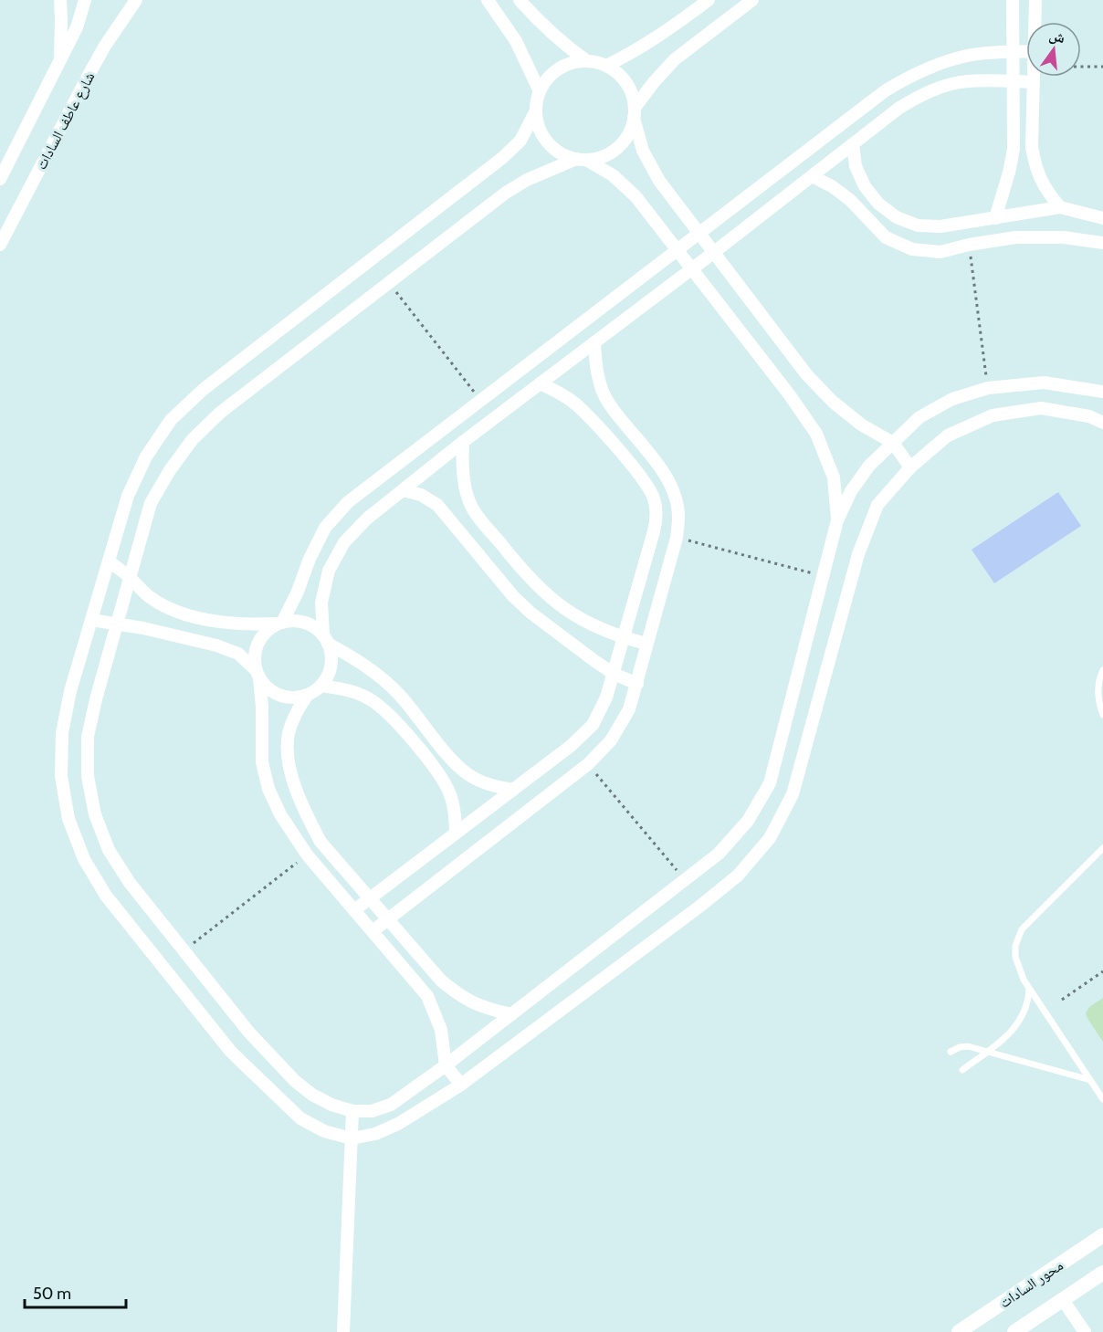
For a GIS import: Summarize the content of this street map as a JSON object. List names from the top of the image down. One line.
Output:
{"streets":{"street":["شارع عاطف السادات","محور السادات"]},"scale_bar":"50 m","north":"top"}
